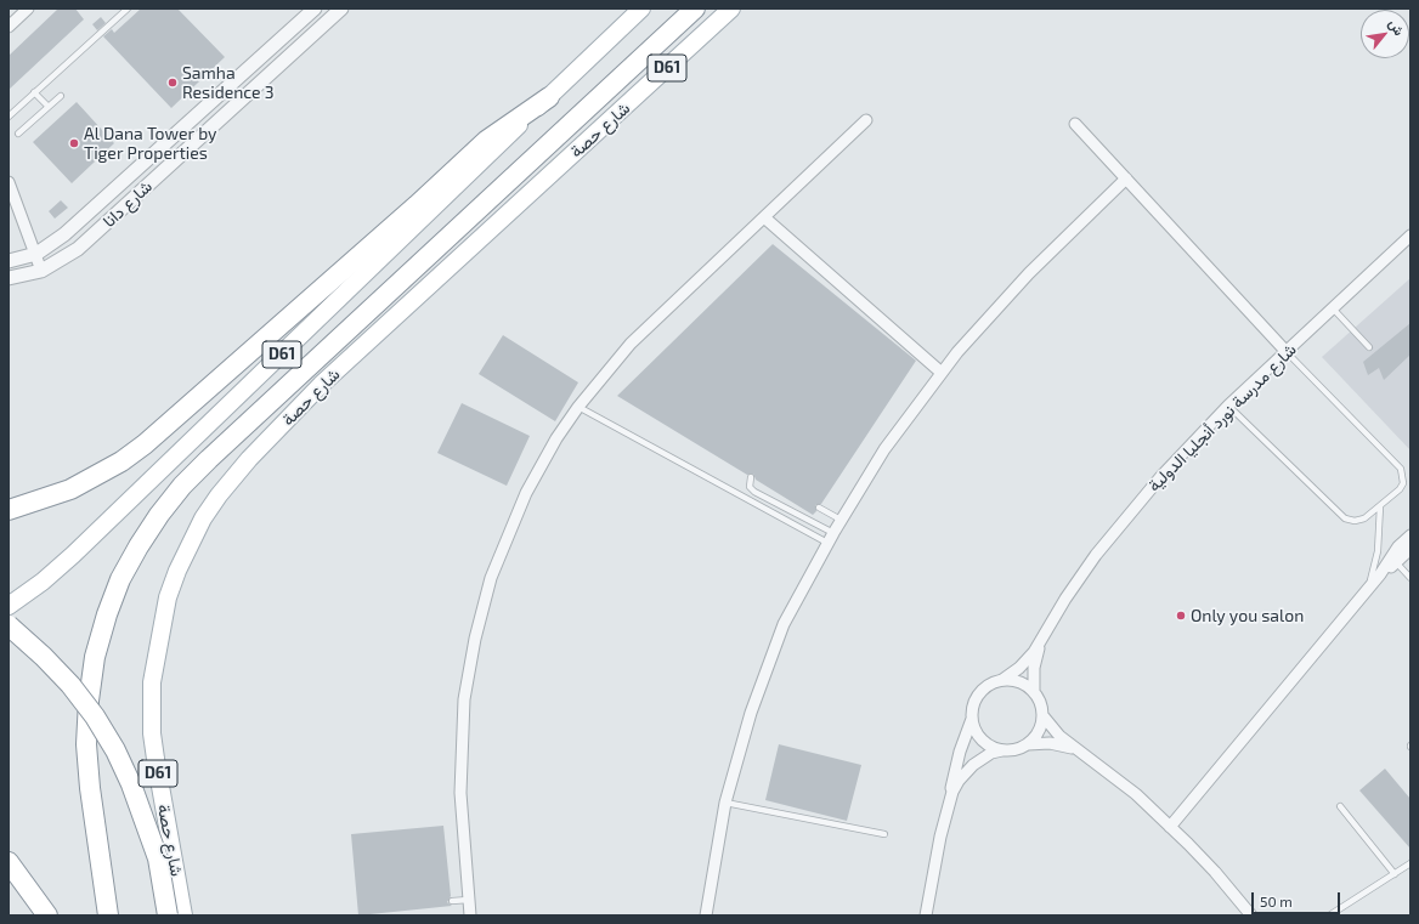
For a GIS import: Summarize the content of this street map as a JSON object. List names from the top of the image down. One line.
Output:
{"streets":{"main road":["D61","شارع حصة"],"street":["شارع دانا","شارع مدرسة نورد أنجليا الدولية"]},"places":["Samha Residence 3","Al Dana Tower by Tiger Properties","Only you salon"],"scale_bar":"50 m","north":"top right"}
